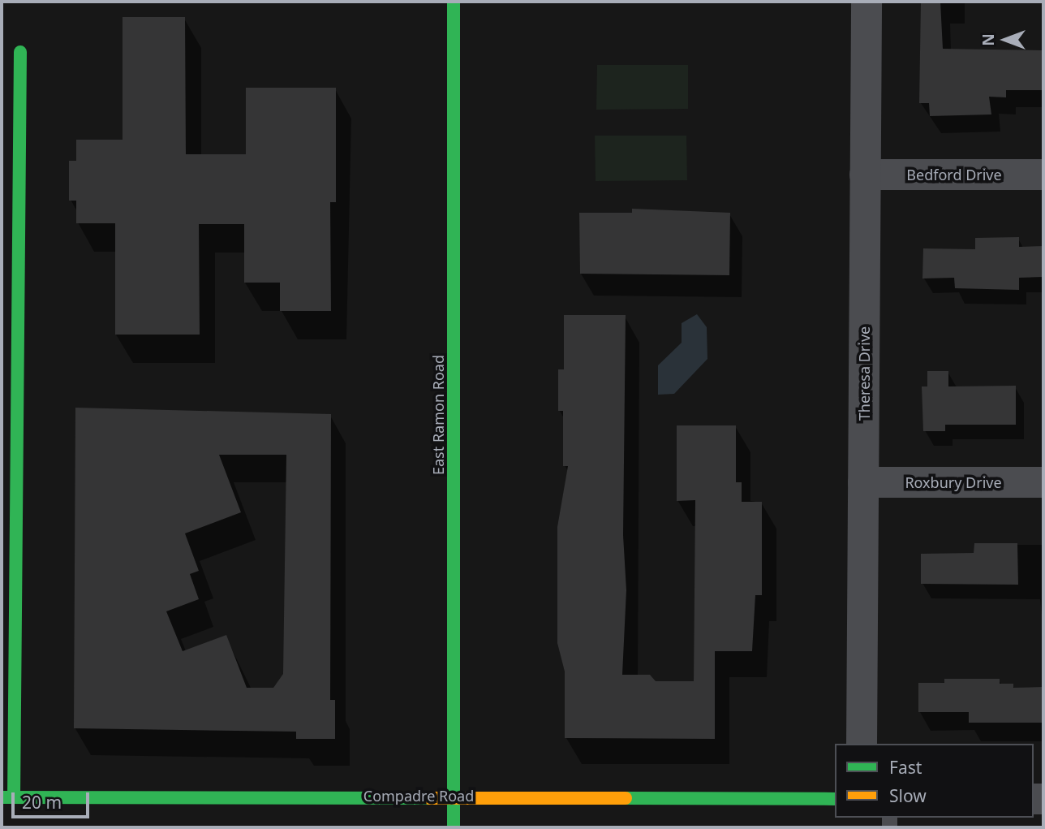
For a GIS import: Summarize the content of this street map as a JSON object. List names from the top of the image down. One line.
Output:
{"streets":{"street":["Bedford Drive","Theresa Drive","East Ramon Road","Roxbury Drive","Compadre Road"]},"crossings":[["Bedford Drive","Theresa Drive"],["Theresa Drive","Roxbury Drive"],["East Ramon Road","Compadre Road"]],"legend":["Fast","Slow"],"scale_bar":"20 m","north":"left"}
